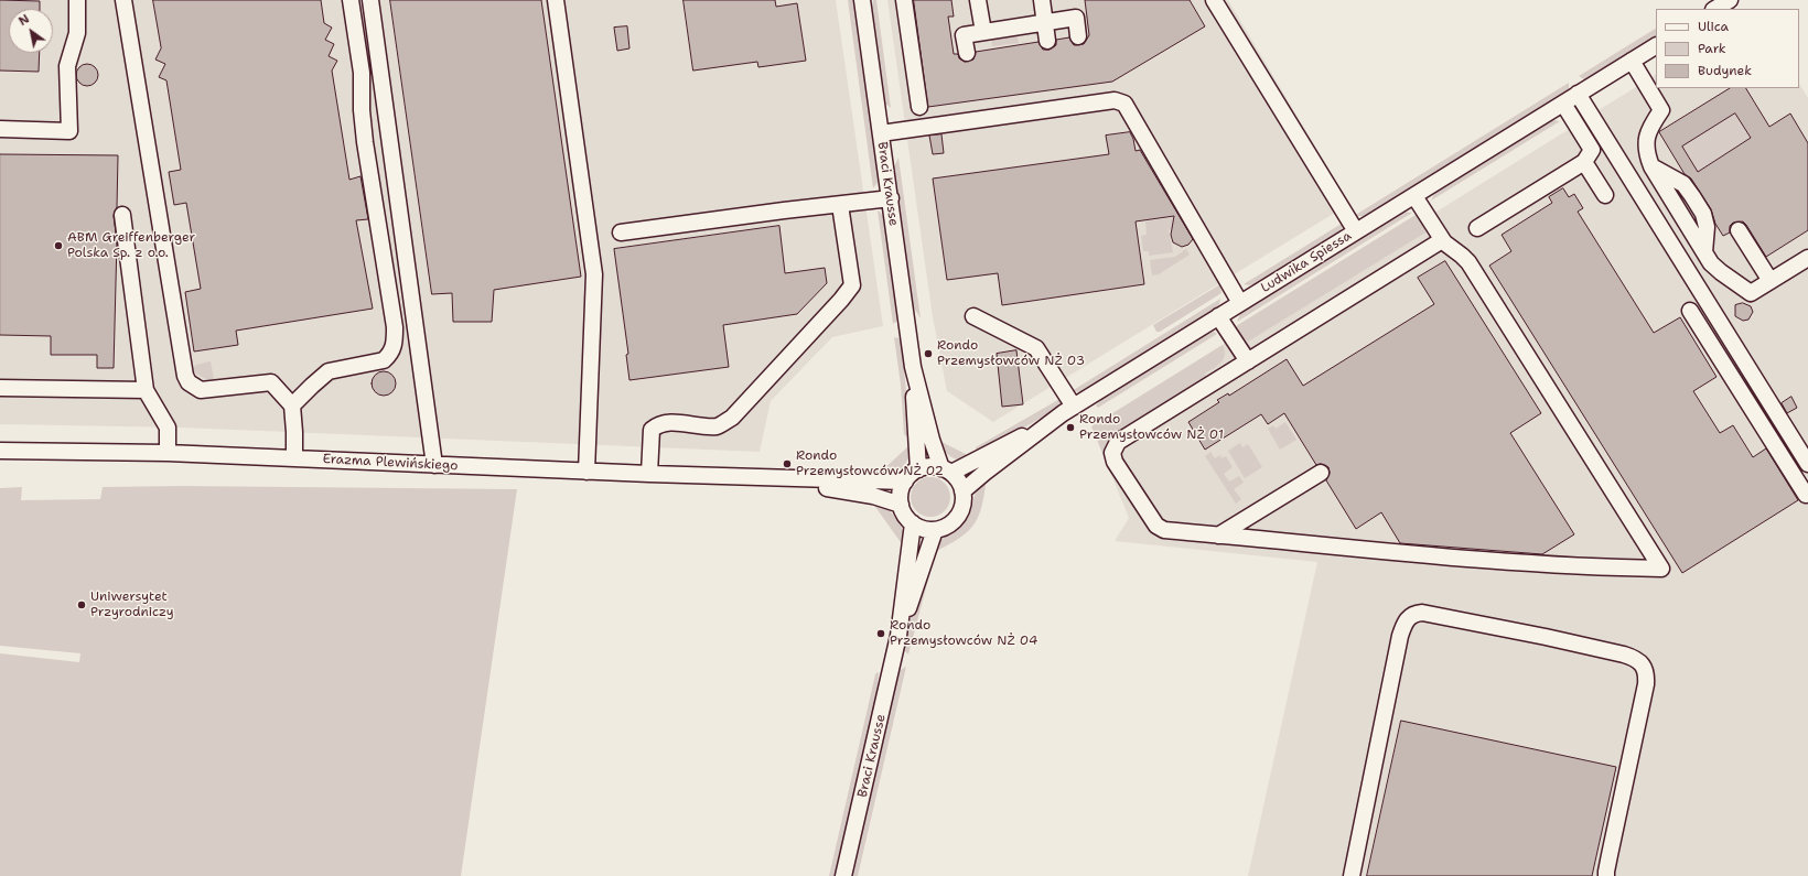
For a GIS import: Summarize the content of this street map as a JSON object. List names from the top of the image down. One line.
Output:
{"streets":{"street":["Braci Krausse","Ludwika Spiessa","Erazma Plewińskiego"]},"crossings":[["Braci Krausse","Ludwika Spiessa"],["Braci Krausse","Erazma Plewińskiego"],["Ludwika Spiessa","Erazma Plewińskiego"]],"places":["ABM Greiffenberger Polska Sp. z o.o.","Rondo Przemysłowców NŻ 03","Rondo Przemysłowców NŻ 01","Rondo Przemysłowców NŻ 02","Uniwersytet Przyrodniczy","Rondo Przemysłowców NŻ 04"],"legend":["Ulica","Park","Budynek"],"north":"top left"}
